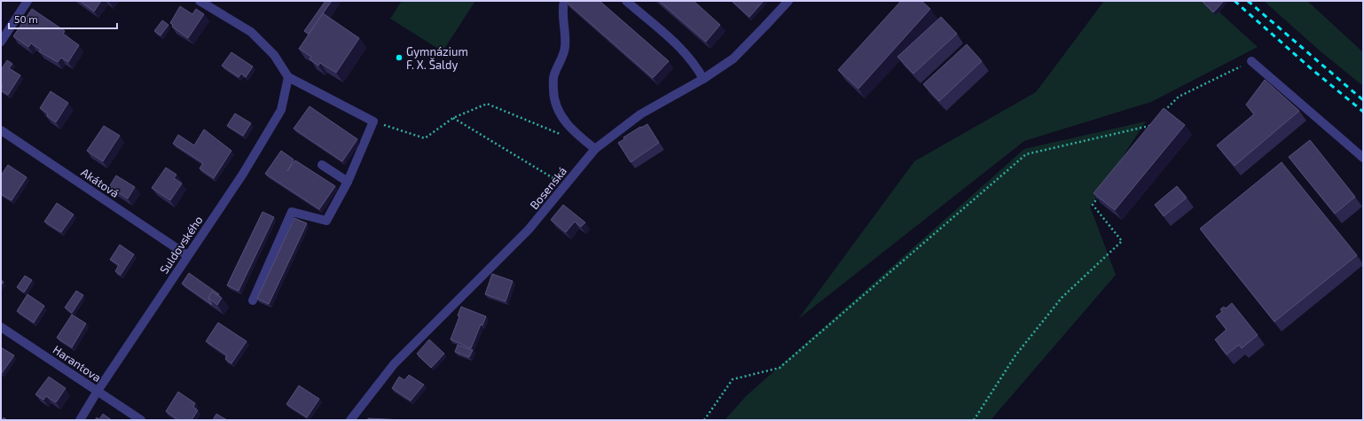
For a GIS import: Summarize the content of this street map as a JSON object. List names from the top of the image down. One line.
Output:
{"streets":{"street":["Akátová","Bosenská","Suldovského","Harantova"]},"crossings":[["Akátová","Suldovského"],["Suldovského","Harantova"]],"places":["Gymnázium F. X. Šaldy"],"scale_bar":"50 m"}
